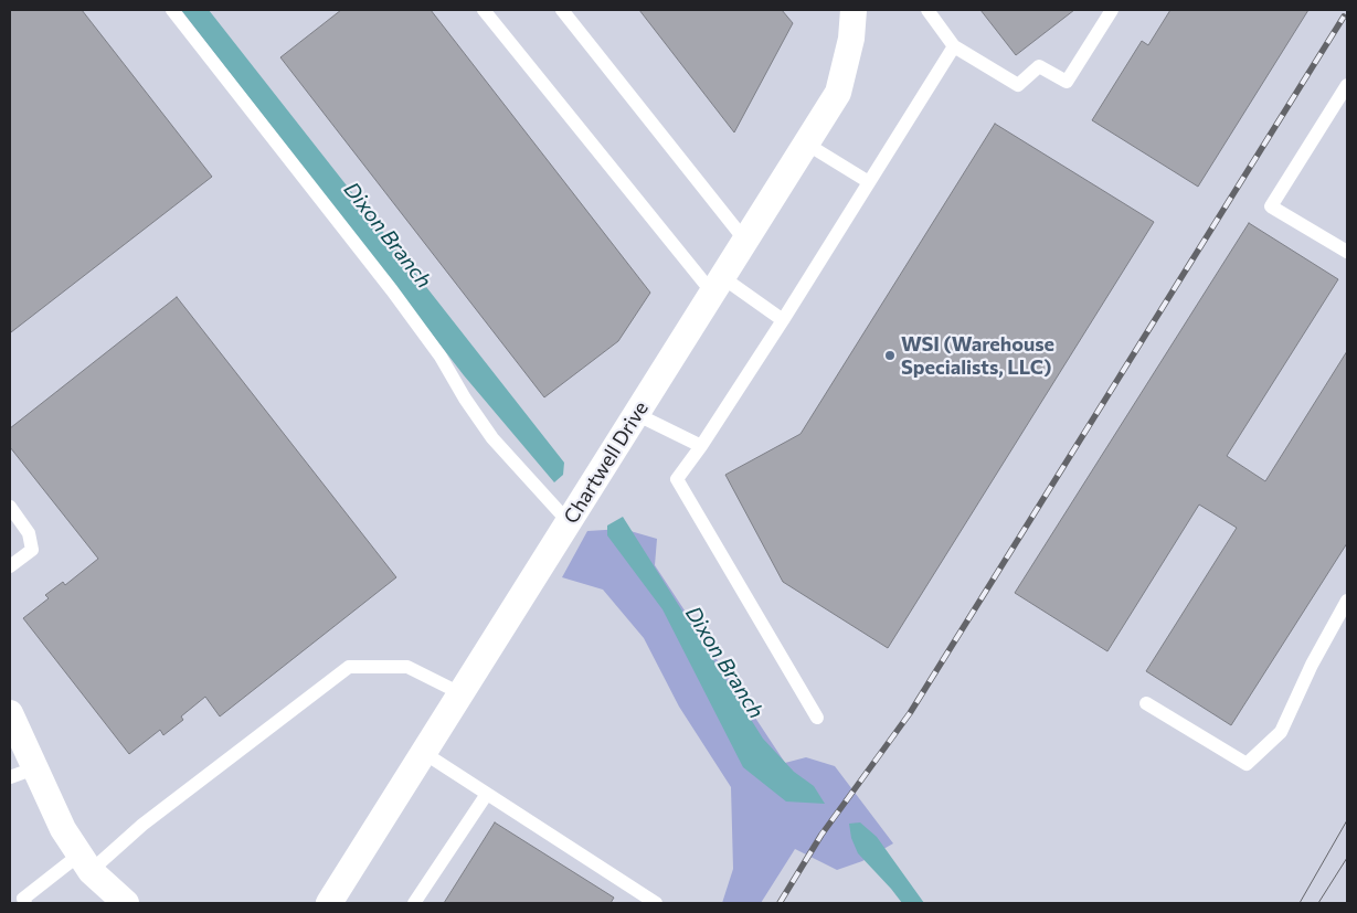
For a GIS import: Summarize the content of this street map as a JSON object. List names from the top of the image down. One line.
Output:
{"streets":{"street":["Chartwell Drive"]},"water":["Dixon Branch"],"places":["WSI (Warehouse Specialists, LLC)"]}
